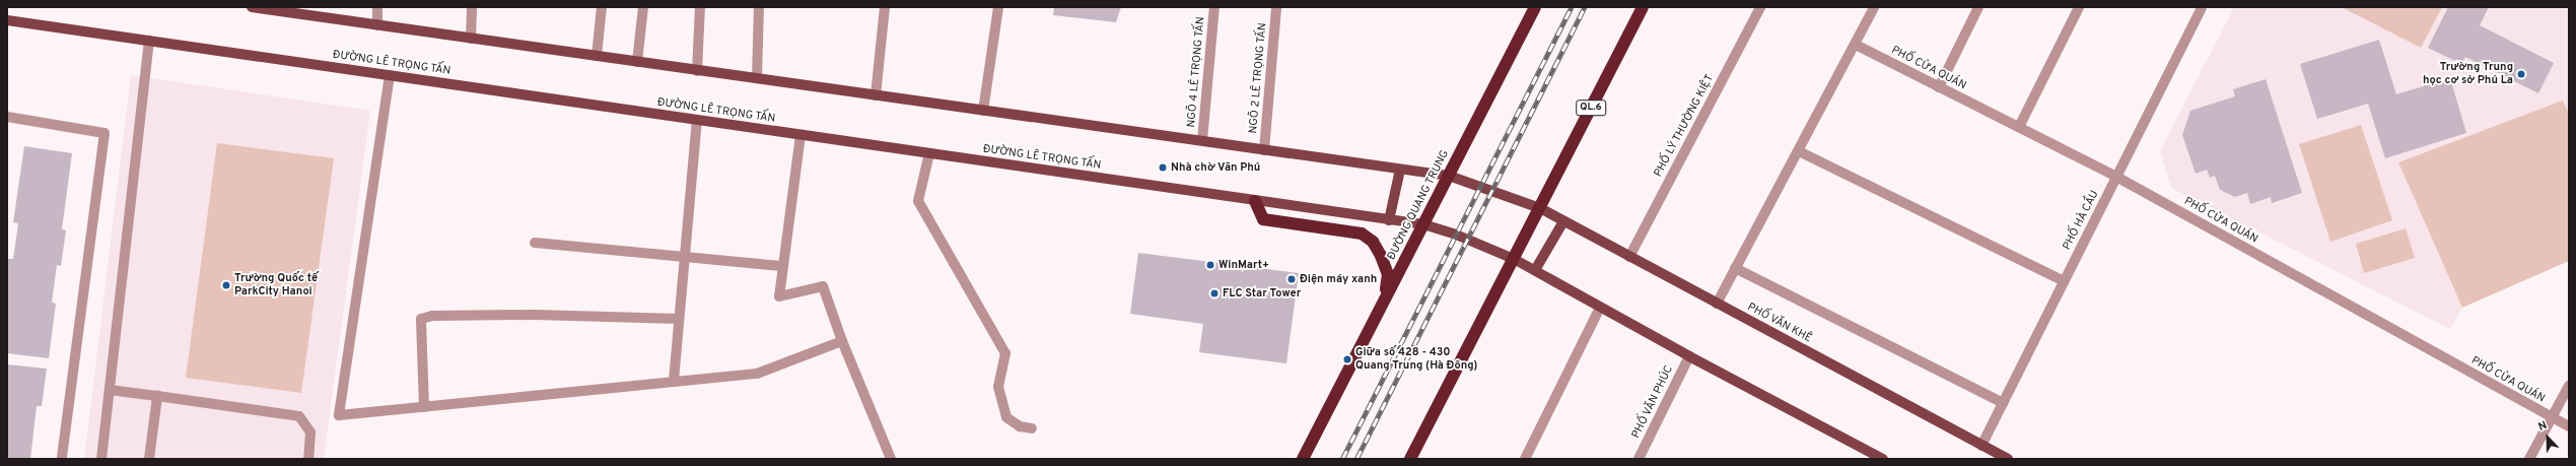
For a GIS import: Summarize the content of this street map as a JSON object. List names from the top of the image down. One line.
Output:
{"streets":{"highway":["QL.6","ĐƯỜNG QUANG TRUNG"],"main road":["ĐƯỜNG LÊ TRỌNG TẤN","PHỐ VĂN KHÊ"],"street":["PHỐ CỬA QUÁN","NGÕ 4 LÊ TRỌNG TẤN","NGÕ 2 LÊ TRỌNG TẤN","PHỐ LÝ THƯỜNG KIỆT","PHỐ HÀ CẦU","PHỐ VĂN PHÚC"]},"crossings":[["ĐƯỜNG LÊ TRỌNG TẤN","QL.6"],["ĐƯỜNG LÊ TRỌNG TẤN","ĐƯỜNG QUANG TRUNG"],["PHỐ CỬA QUÁN","PHỐ HÀ CẦU"],["QL.6","PHỐ VĂN KHÊ"],["PHỐ LÝ THƯỜNG KIỆT","PHỐ VĂN KHÊ"],["ĐƯỜNG QUANG TRUNG","PHỐ VĂN KHÊ"],["PHỐ HÀ CẦU","PHỐ VĂN KHÊ"]],"places":["Trường Trung học cơ sở Phú La","Nhà chờ Văn Phú","WinMart+","Điện máy xanh","Trường Quốc tế ParkCity Hanoi","FLC Star Tower","Giữa số 428 - 430 Quang Trung (Hà Đông)"],"north":"top left"}
